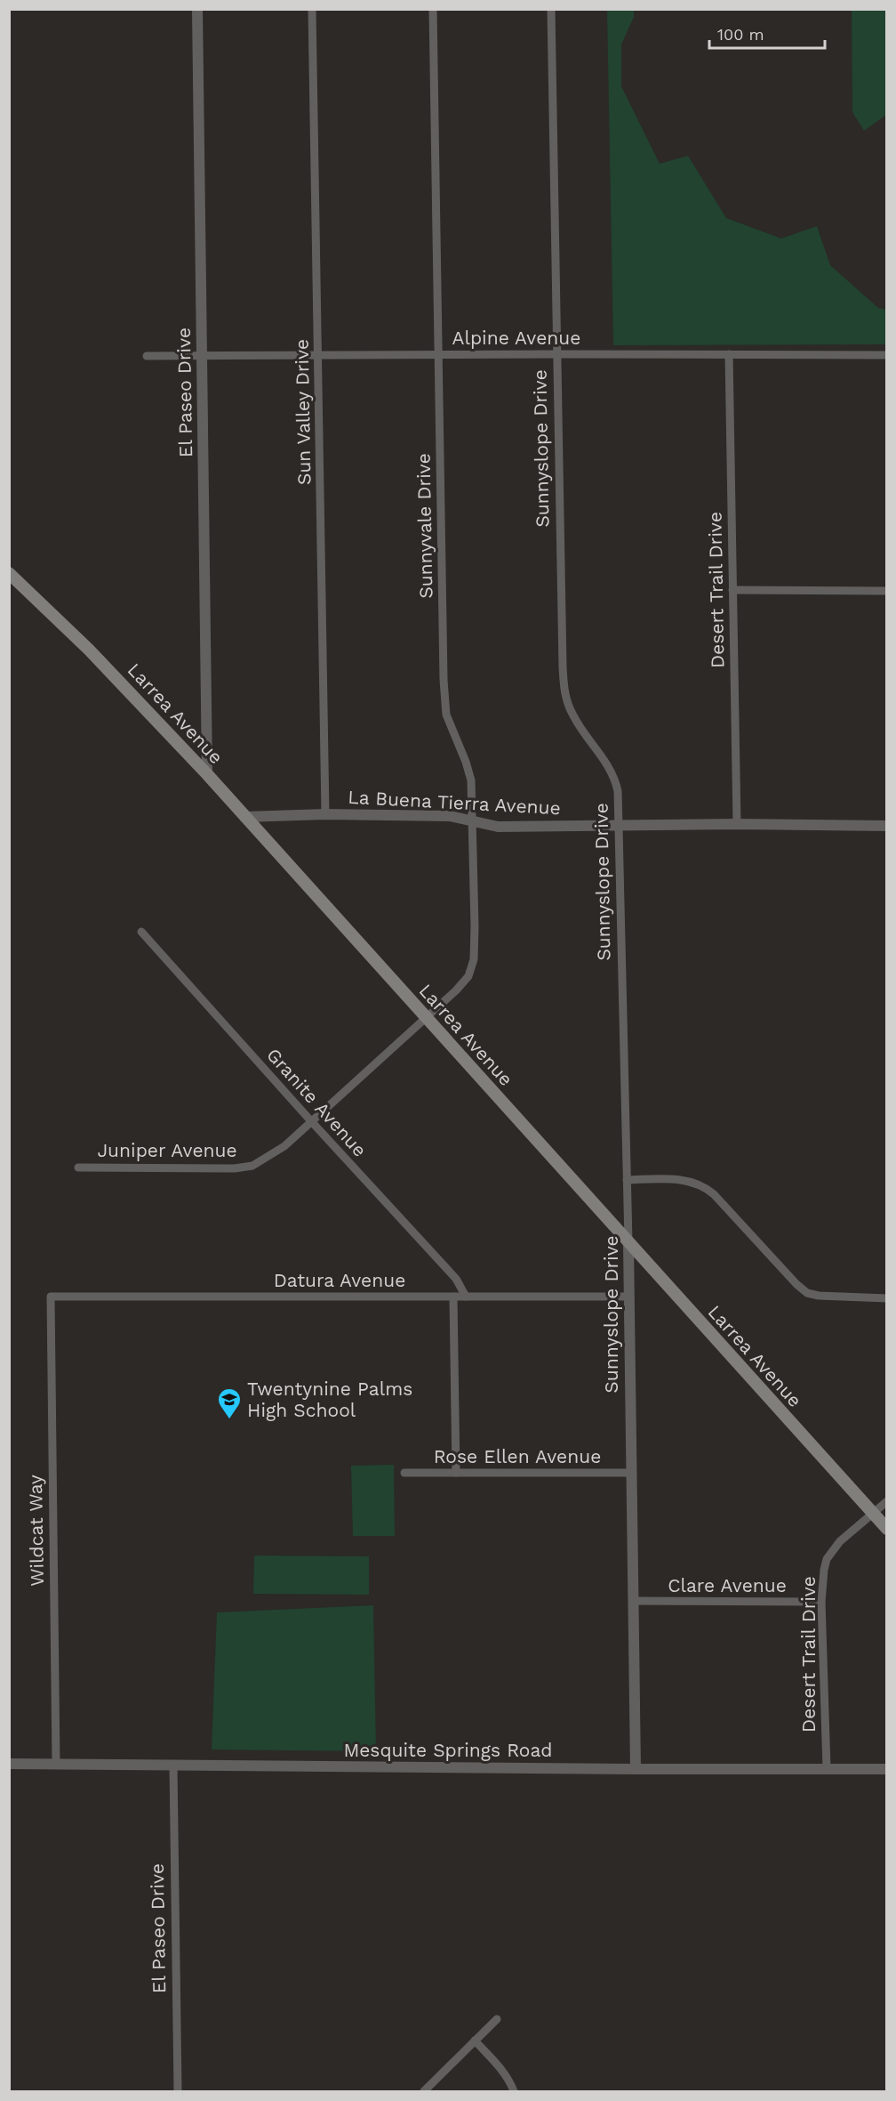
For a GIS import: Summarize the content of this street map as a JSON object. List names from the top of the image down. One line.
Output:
{"streets":{"main road":["Larrea Avenue"],"street":["Alpine Avenue","El Paseo Drive","Sun Valley Drive","Sunnyslope Drive","Sunnyvale Drive","Desert Trail Drive","La Buena Tierra Avenue","Granite Avenue","Juniper Avenue","Datura Avenue","Rose Ellen Avenue","Wildcat Way","Clare Avenue","Mesquite Springs Road"]},"crossings":[["Alpine Avenue","El Paseo Drive"],["Alpine Avenue","Sun Valley Drive"],["Alpine Avenue","Sunnyslope Drive"],["Alpine Avenue","Sunnyvale Drive"],["Alpine Avenue","Desert Trail Drive"],["El Paseo Drive","Larrea Avenue"],["El Paseo Drive","Mesquite Springs Road"],["Sun Valley Drive","La Buena Tierra Avenue"],["Sunnyslope Drive","Larrea Avenue"],["Sunnyslope Drive","La Buena Tierra Avenue"],["Sunnyslope Drive","Datura Avenue"],["Sunnyslope Drive","Rose Ellen Avenue"],["Sunnyslope Drive","Clare Avenue"],["Sunnyslope Drive","Mesquite Springs Road"],["Sunnyvale Drive","Larrea Avenue"],["Sunnyvale Drive","La Buena Tierra Avenue"],["Sunnyvale Drive","Juniper Avenue"],["Desert Trail Drive","Larrea Avenue"],["Desert Trail Drive","La Buena Tierra Avenue"],["Desert Trail Drive","Clare Avenue"],["Desert Trail Drive","Mesquite Springs Road"],["Larrea Avenue","La Buena Tierra Avenue"],["Larrea Avenue","Juniper Avenue"],["Granite Avenue","Juniper Avenue"],["Granite Avenue","Datura Avenue"],["Datura Avenue","Wildcat Way"],["Wildcat Way","Mesquite Springs Road"]],"places":{"school or university":["Twentynine Palms High School"]},"scale_bar":"100 m"}
